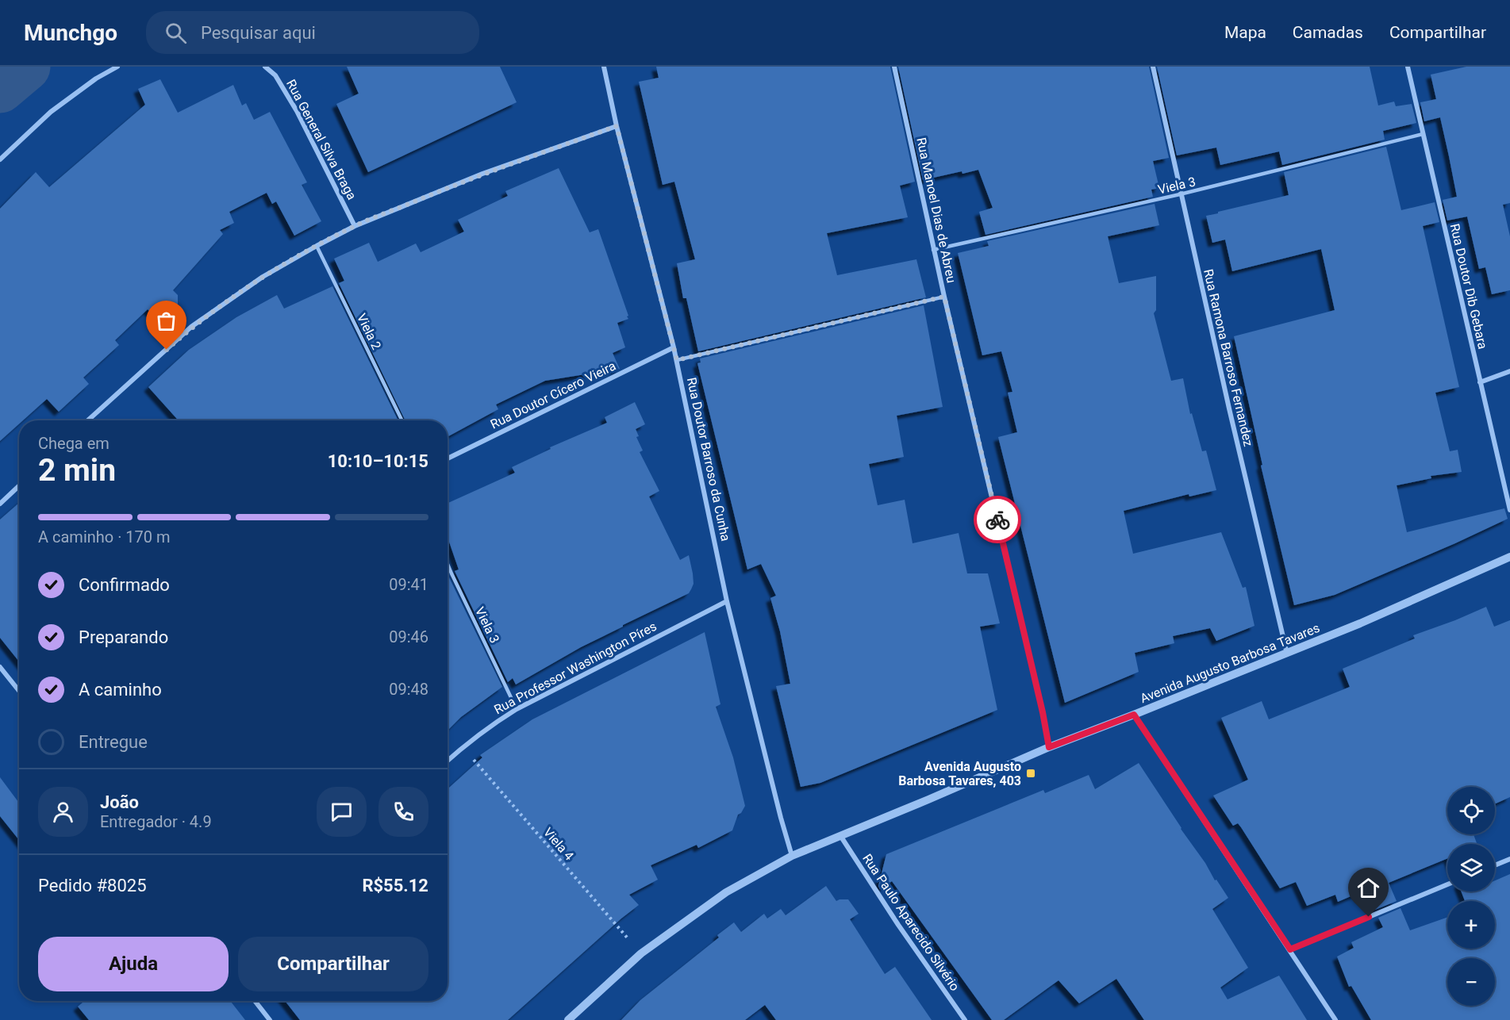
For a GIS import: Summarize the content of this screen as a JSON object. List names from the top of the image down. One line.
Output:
{"streets":{"street":["Rua General Silva Braga","Rua Manoel Dias de Abreu","Rua Doutor Dib Gebara","Rua Ramona Barroso Fernandez","Rua Doutor Cícero Vieira","Rua Doutor Barroso da Cunha","Avenida Augusto Barbosa Tavares","Rua Professor Washington Píres","Rua Paulo Aparecido Silvério"],"lane":["Viela 3","Viela 2"],"path":["Viela 4"]},"crossings":[["Viela 3","Rua Manoel Dias de Abreu"],["Viela 3","Rua Doutor Dib Gebara"],["Viela 3","Rua Ramona Barroso Fernandez"],["Viela 3","Rua Professor Washington Píres"],["Rua Manoel Dias de Abreu","Avenida Augusto Barbosa Tavares"],["Rua Ramona Barroso Fernandez","Avenida Augusto Barbosa Tavares"],["Rua Doutor Cícero Vieira","Rua Doutor Barroso da Cunha"],["Rua Doutor Barroso da Cunha","Avenida Augusto Barbosa Tavares"],["Rua Doutor Barroso da Cunha","Rua Professor Washington Píres"],["Avenida Augusto Barbosa Tavares","Viela 4"],["Avenida Augusto Barbosa Tavares","Rua Paulo Aparecido Silvério"],["Rua Professor Washington Píres","Viela 4"]],"places":{"transit":["Avenida Augusto Barbosa Tavares, 403"]},"page":{"header":"Munchgo","search":"Pesquisar aqui","nav":["Mapa","Camadas","Compartilhar"],"heading":["2 min","Chega em","10:10–10:15"],"panel":["João","Entregador · 4.9","Pedido #8025","R$55.12"],"bar":"A caminho · 170 m","list":[["Confirmado","09:41"],["Preparando","09:46"],["A caminho","09:48"],"Entregue"],"map_buttons":["+","−"],"buttons":["Ajuda","Compartilhar"]}}
